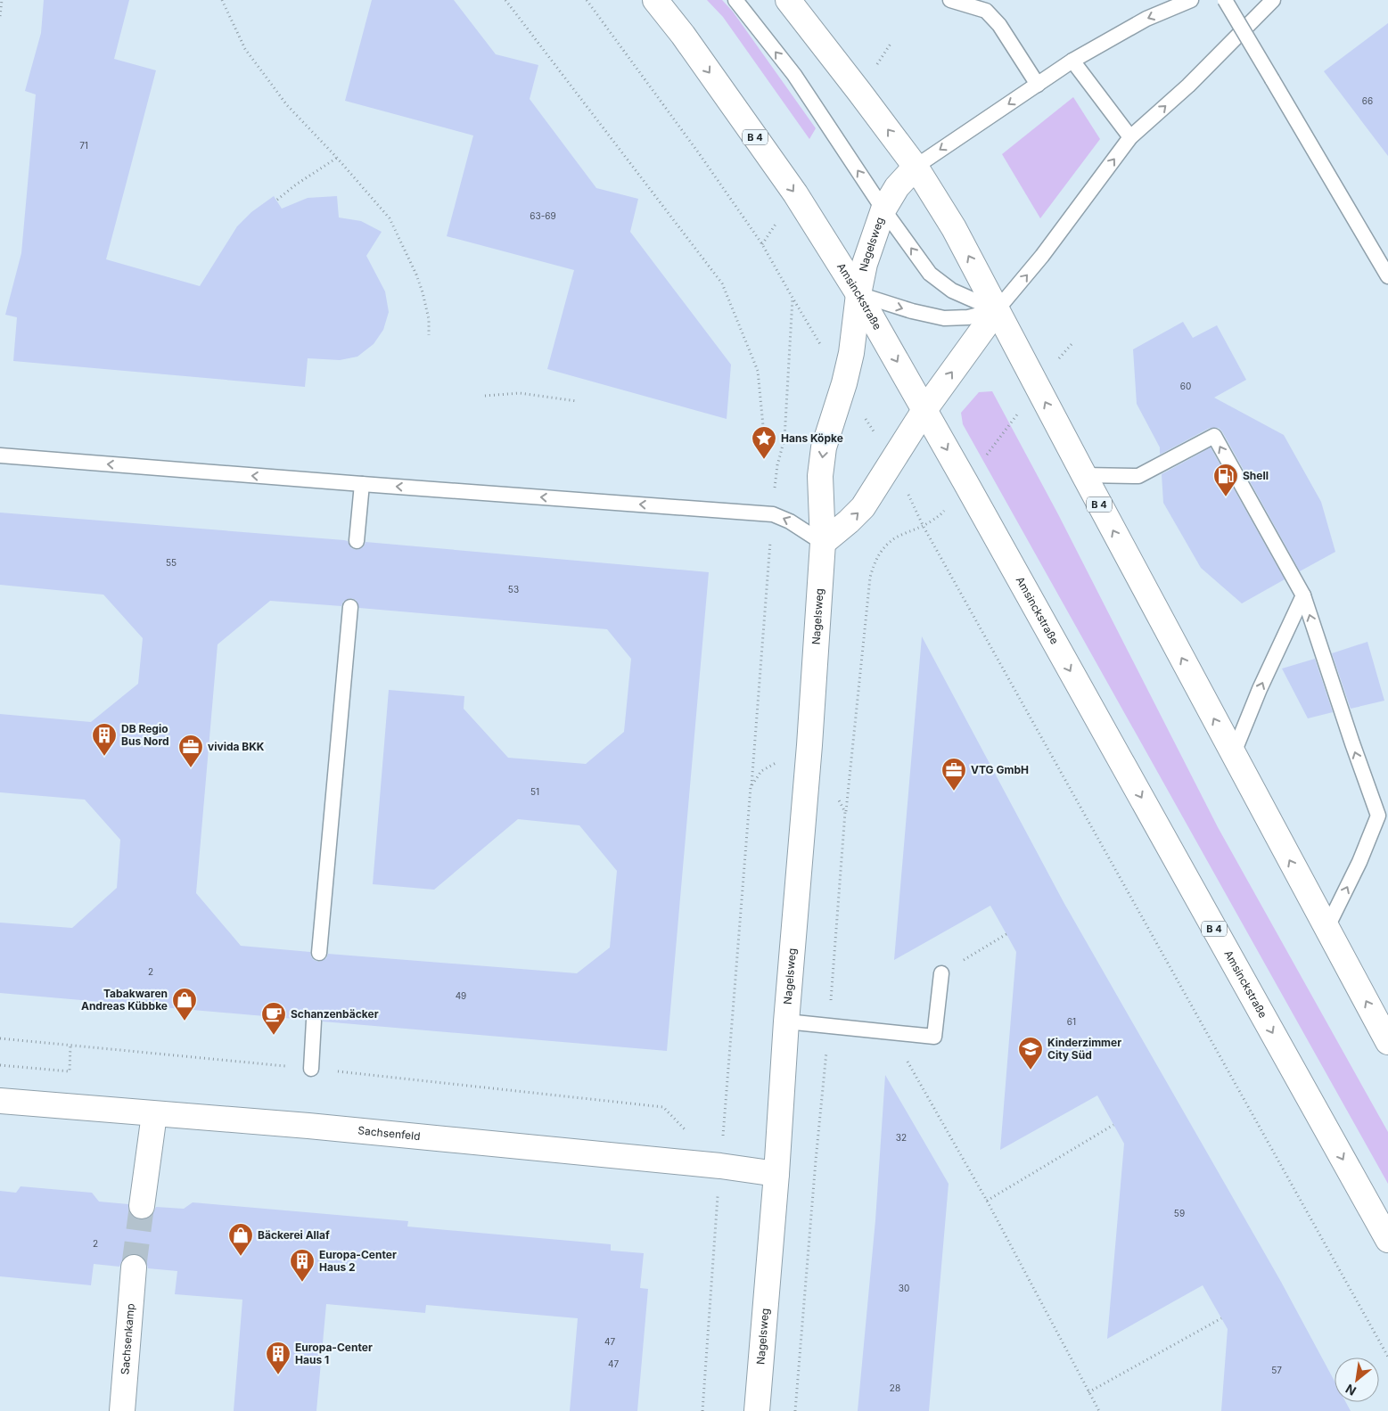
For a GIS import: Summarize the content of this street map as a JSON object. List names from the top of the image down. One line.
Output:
{"streets":{"main road":["B 4","Nagelsweg","Amsinckstraße","Sachsenfeld","Sachsenkamp"]},"crossings":[["B 4","Nagelsweg"],["Nagelsweg","Amsinckstraße"],["Nagelsweg","Sachsenfeld"]],"places":{"place":["Hans Köpke"],"fuel station":["Shell"],"building":["DB Regio Bus Nord","Europa-Center Haus 2","Europa-Center Haus 1"],"office":["vivida BKK","VTG GmbH"],"shop":["Tabakwaren Andreas Kübbke","Bäckerei Allaf"],"cafe":["Schanzenbäcker"],"school or university":["Kinderzimmer City Süd"]},"house_numbers":["66","71","63-69","60","55","53","51","2","49","61","32","59","2","30","47","47","57","28"],"north":"bottom left"}
